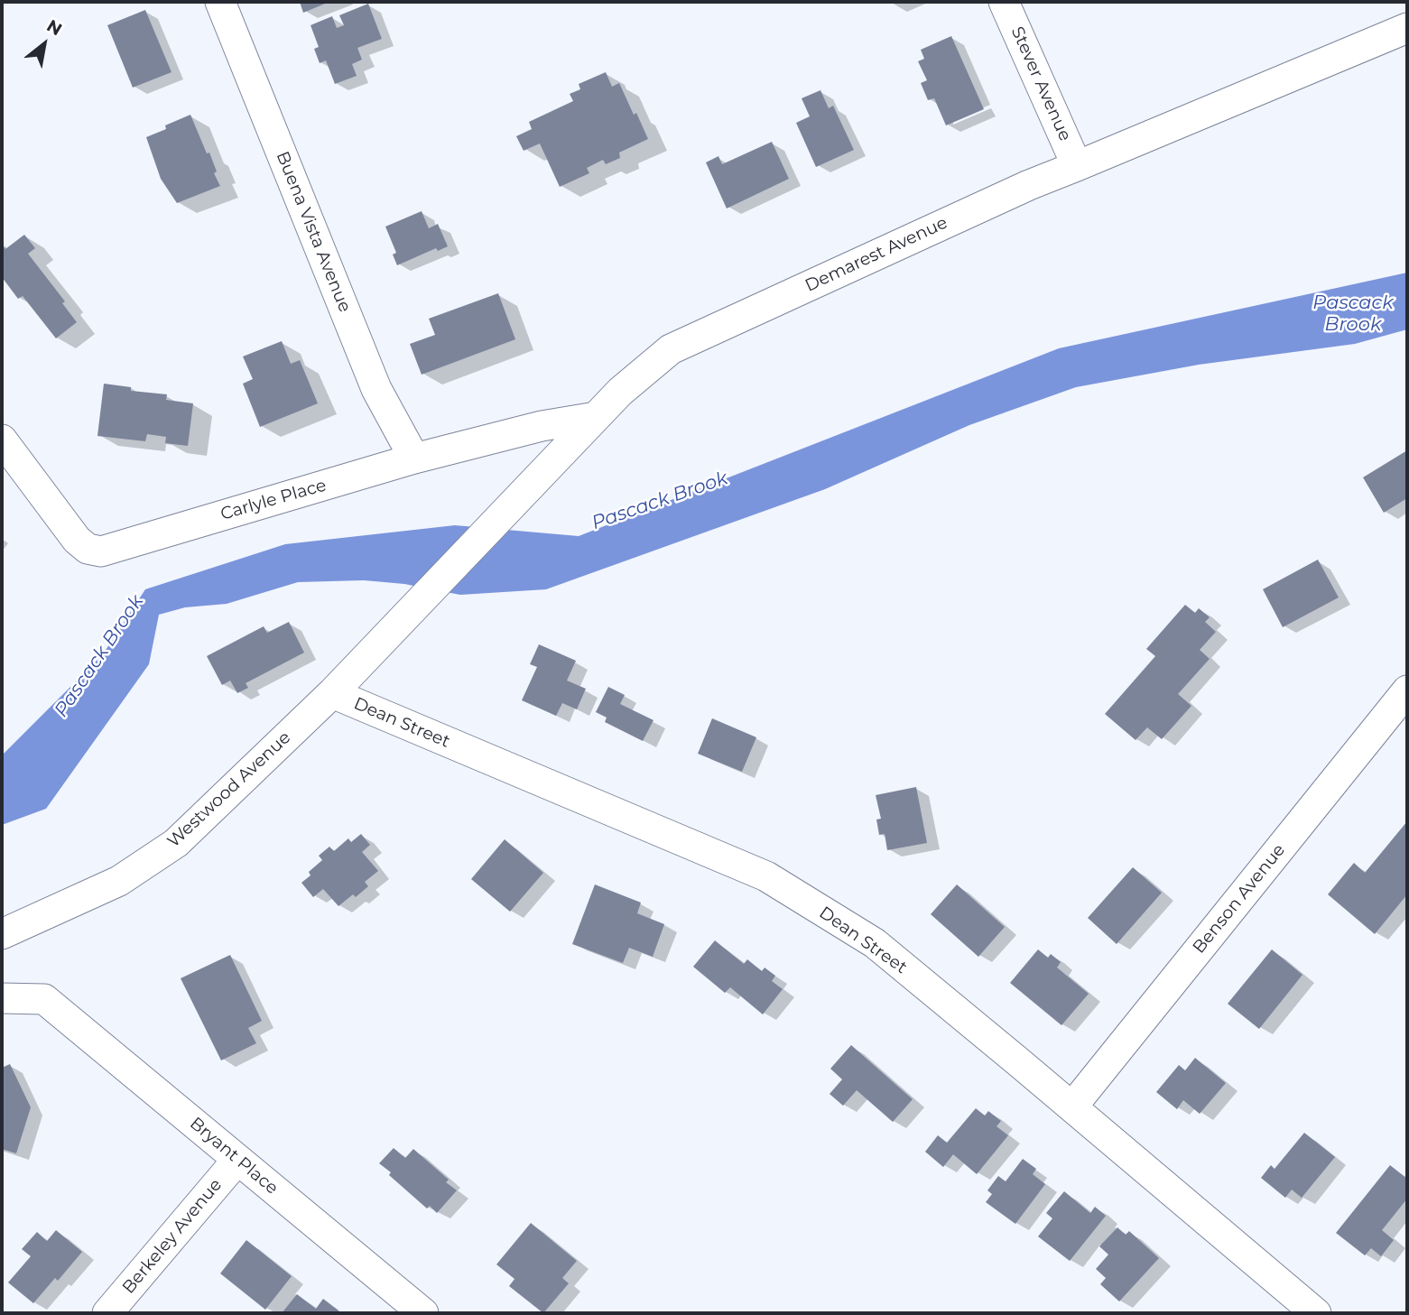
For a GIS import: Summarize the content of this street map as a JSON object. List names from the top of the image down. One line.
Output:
{"streets":{"street":["Stever Avenue","Buena Vista Avenue","Demarest Avenue","Carlyle Place","Dean Street","Westwood Avenue","Benson Avenue","Bryant Place","Berkeley Avenue"]},"crossings":[["Stever Avenue","Demarest Avenue"],["Buena Vista Avenue","Carlyle Place"],["Demarest Avenue","Carlyle Place"],["Demarest Avenue","Westwood Avenue"],["Dean Street","Westwood Avenue"],["Dean Street","Benson Avenue"],["Bryant Place","Berkeley Avenue"]],"water":["Pascack Brook"],"north":"top right"}
